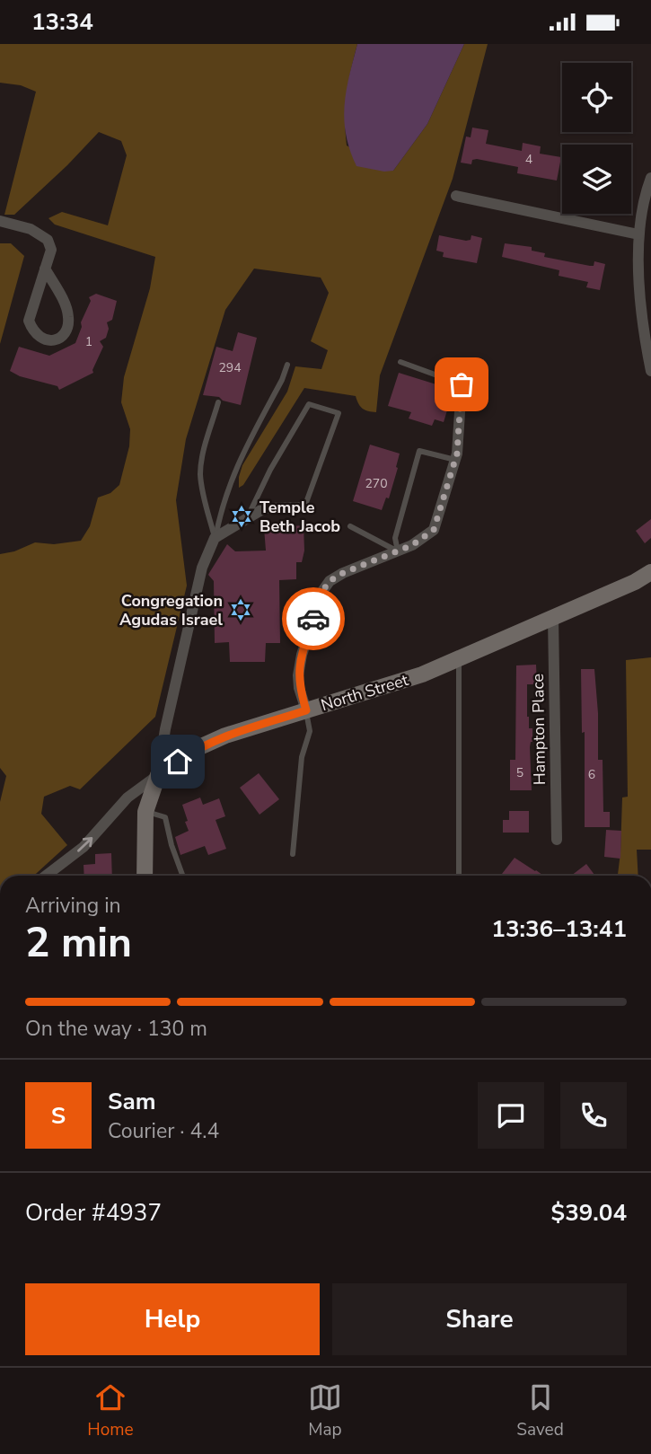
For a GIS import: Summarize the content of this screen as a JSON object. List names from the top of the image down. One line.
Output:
{"streets":{"street":["North Street","Hampton Place"]},"crossings":[["North Street","Hampton Place"]],"places":{"synagogue":["Temple Beth Jacob","Congregation Agudas Israel"]},"house_numbers":["4","1","294","270","5","6"],"page":{"status":"13:34","heading":["2 min","Arriving in","13:36–13:41"],"panel":["Sam","Courier · 4.4","Order #4937","$39.04"],"bar":"On the way · 130 m","round":"S","buttons":["Help","Share"],"tabs":["Home","Map","Saved"]}}
